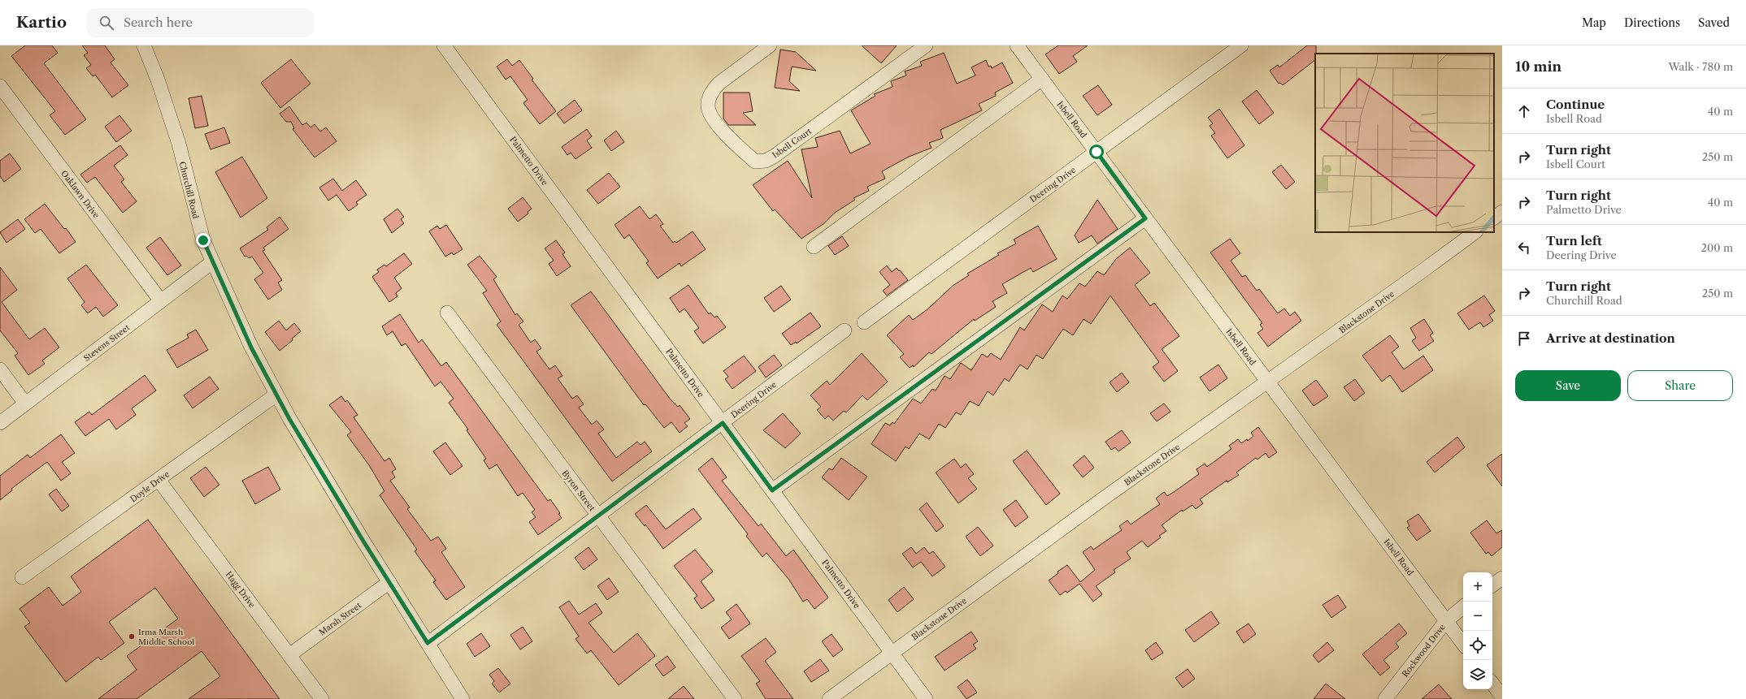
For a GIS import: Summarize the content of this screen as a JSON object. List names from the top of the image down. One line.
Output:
{"streets":{"street":["Isbell Road","Isbell Court","Palmetto Drive","Deering Drive","Churchill Road","Oaklawn Drive","Blackstone Drive","Stevens Street","Doyle Drive","Byron Street","Hagg Drive","Marsh Street","Rockwood Drive"]},"crossings":[["Isbell Road","Deering Drive"],["Isbell Road","Blackstone Drive"],["Isbell Road","Rockwood Drive"],["Palmetto Drive","Deering Drive"],["Palmetto Drive","Blackstone Drive"],["Deering Drive","Churchill Road"],["Deering Drive","Byron Street"],["Churchill Road","Stevens Street"],["Churchill Road","Doyle Drive"],["Churchill Road","Marsh Street"],["Oaklawn Drive","Stevens Street"],["Doyle Drive","Hagg Drive"],["Hagg Drive","Marsh Street"]],"places":["Irma Marsh Middle School"],"page":{"header":"Kartio","search":"Search here","nav":["Map","Directions","Saved"],"heading":["10 min","Walk · 780 m"],"list":[["Continue","Isbell Road","40 m"],["Turn right","Isbell Court","250 m"],["Turn right","Palmetto Drive","40 m"],["Turn left","Deering Drive","200 m"],["Turn right","Churchill Road","250 m"],"Arrive at destination"],"buttons":["Save","Share"],"map_buttons":["+","−"]}}
